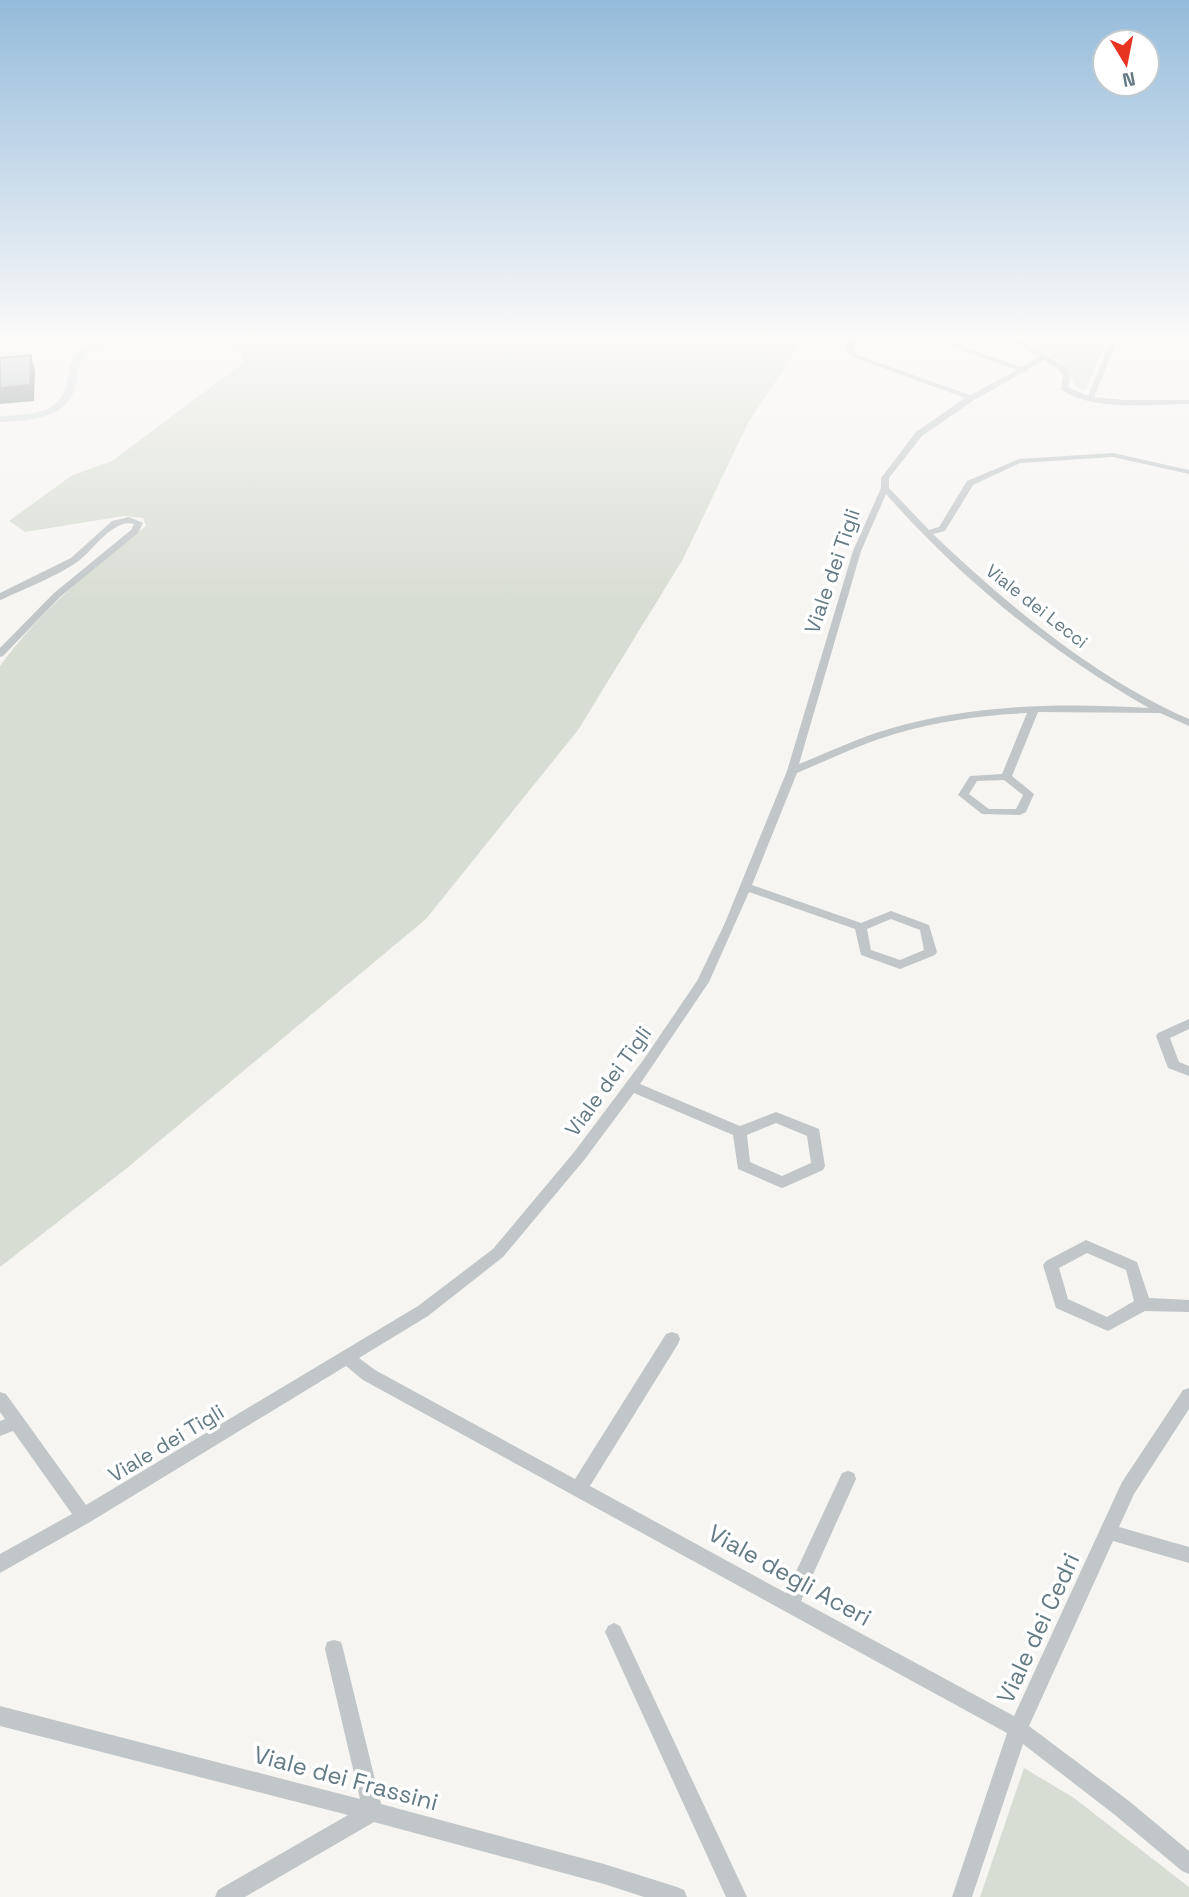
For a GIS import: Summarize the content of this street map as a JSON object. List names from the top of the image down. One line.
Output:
{"streets":{"street":["Viale dei Tigli","Viale dei Lecci","Viale degli Aceri","Viale dei Cedri","Viale dei Frassini"]},"crossings":[["Viale dei Tigli","Viale dei Lecci"],["Viale dei Tigli","Viale degli Aceri"],["Viale degli Aceri","Viale dei Cedri"]],"north":"bottom"}
